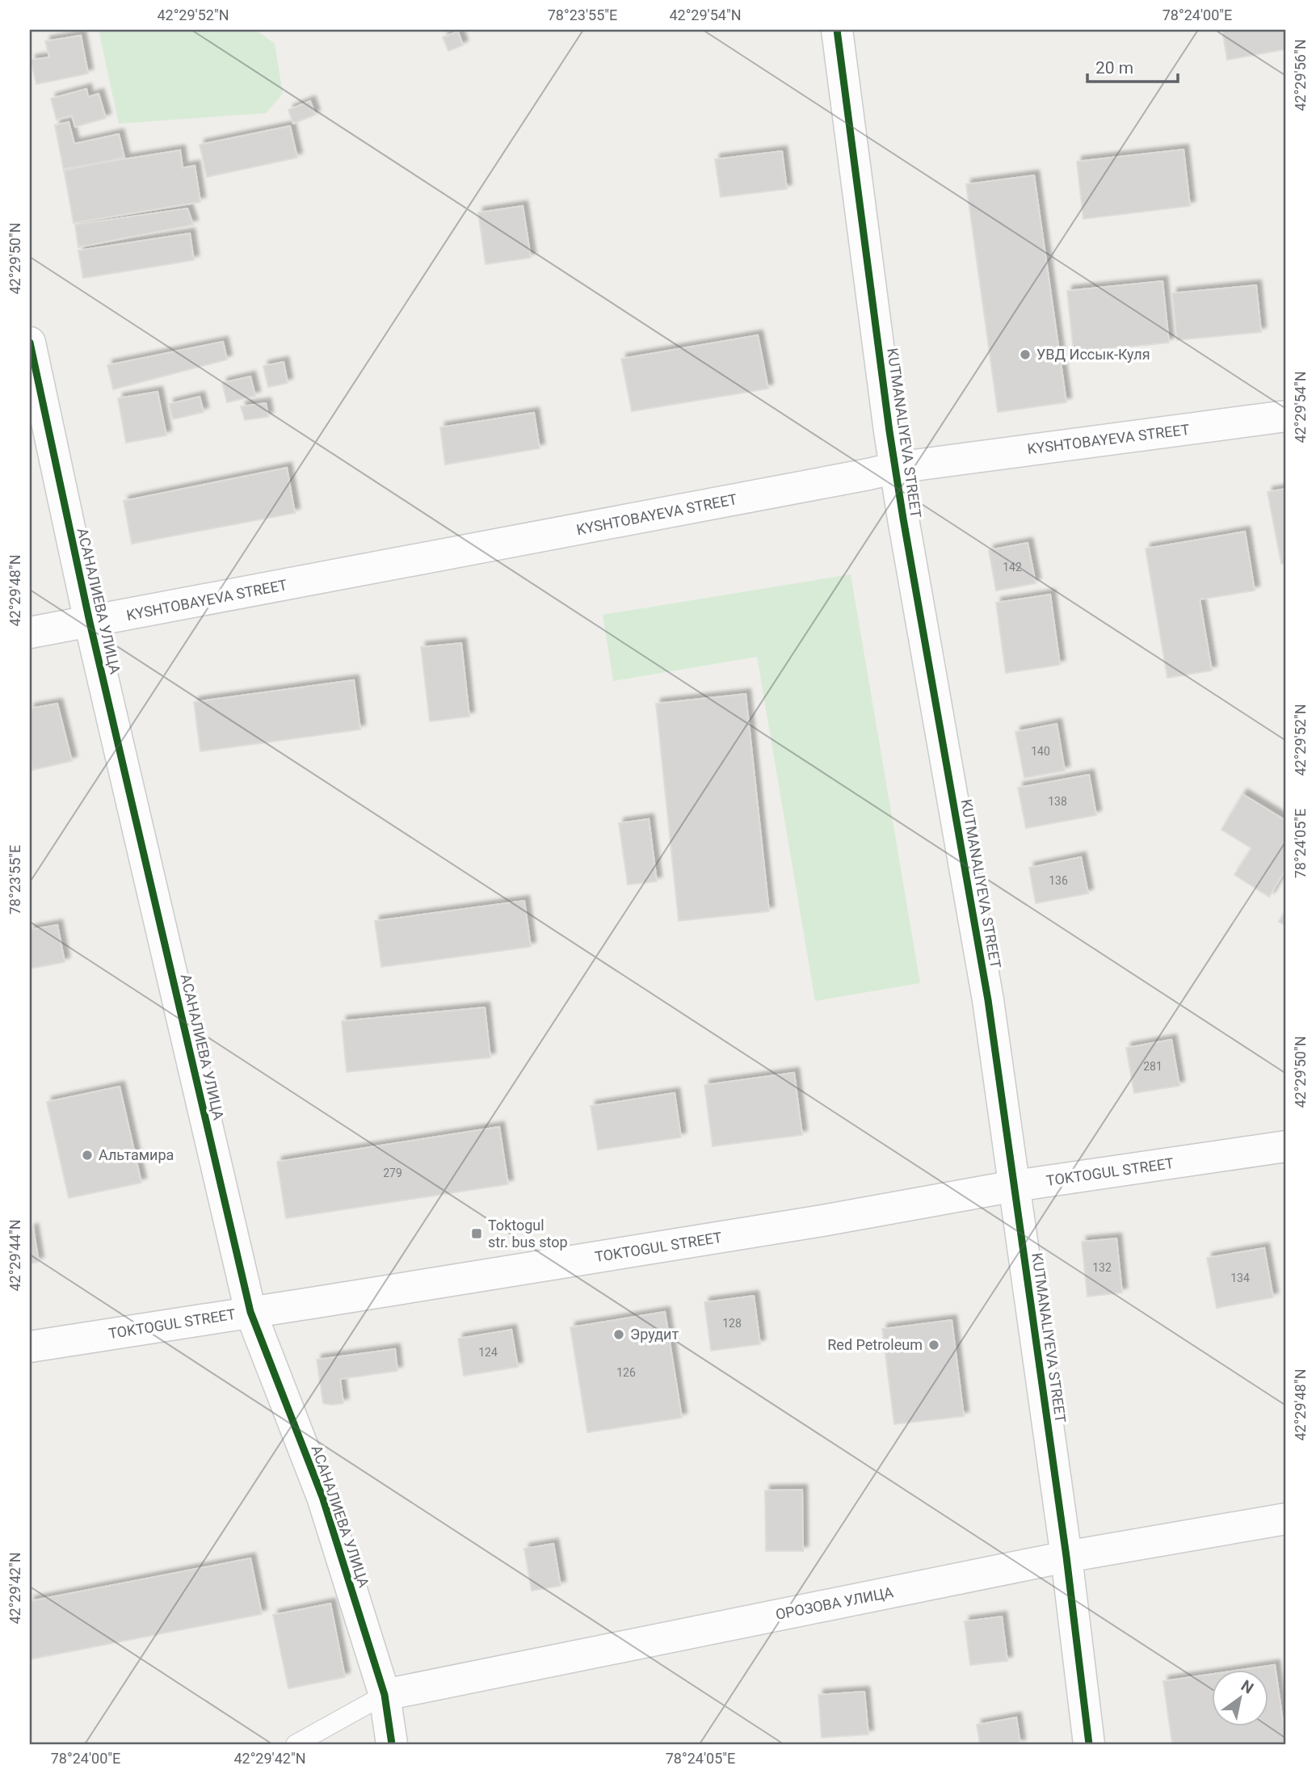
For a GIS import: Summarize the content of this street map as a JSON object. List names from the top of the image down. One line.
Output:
{"streets":{"street":["KUTMANALIYEVA STREET","KYSHTOBAYEVA STREET","АСАНАЛИЕВА УЛИЦА","TOKTOGUL STREET","ОРОЗОВА УЛИЦА"]},"crossings":[["KUTMANALIYEVA STREET","KYSHTOBAYEVA STREET"],["KUTMANALIYEVA STREET","TOKTOGUL STREET"],["KUTMANALIYEVA STREET","ОРОЗОВА УЛИЦА"],["KYSHTOBAYEVA STREET","АСАНАЛИЕВА УЛИЦА"],["АСАНАЛИЕВА УЛИЦА","TOKTOGUL STREET"],["АСАНАЛИЕВА УЛИЦА","ОРОЗОВА УЛИЦА"]],"places":{"other":["УВД Иссык-Куля","Альтамира","Эрудит","Red Petroleum"],"transit":["Toktogul str. bus stop"]},"house_numbers":["142","140","138","136","281","279","132","134","128","124","126"],"scale_bar":"20 m","north":"top right","coordinates":["42°29'52\"N","78°23'55\"E","42°29'54\"N","78°24'00\"E","42°29'56\"N","42°29'50\"N","42°29'48\"N","78°24'05\"E","42°29'44\"N","42°29'42\"N"]}
